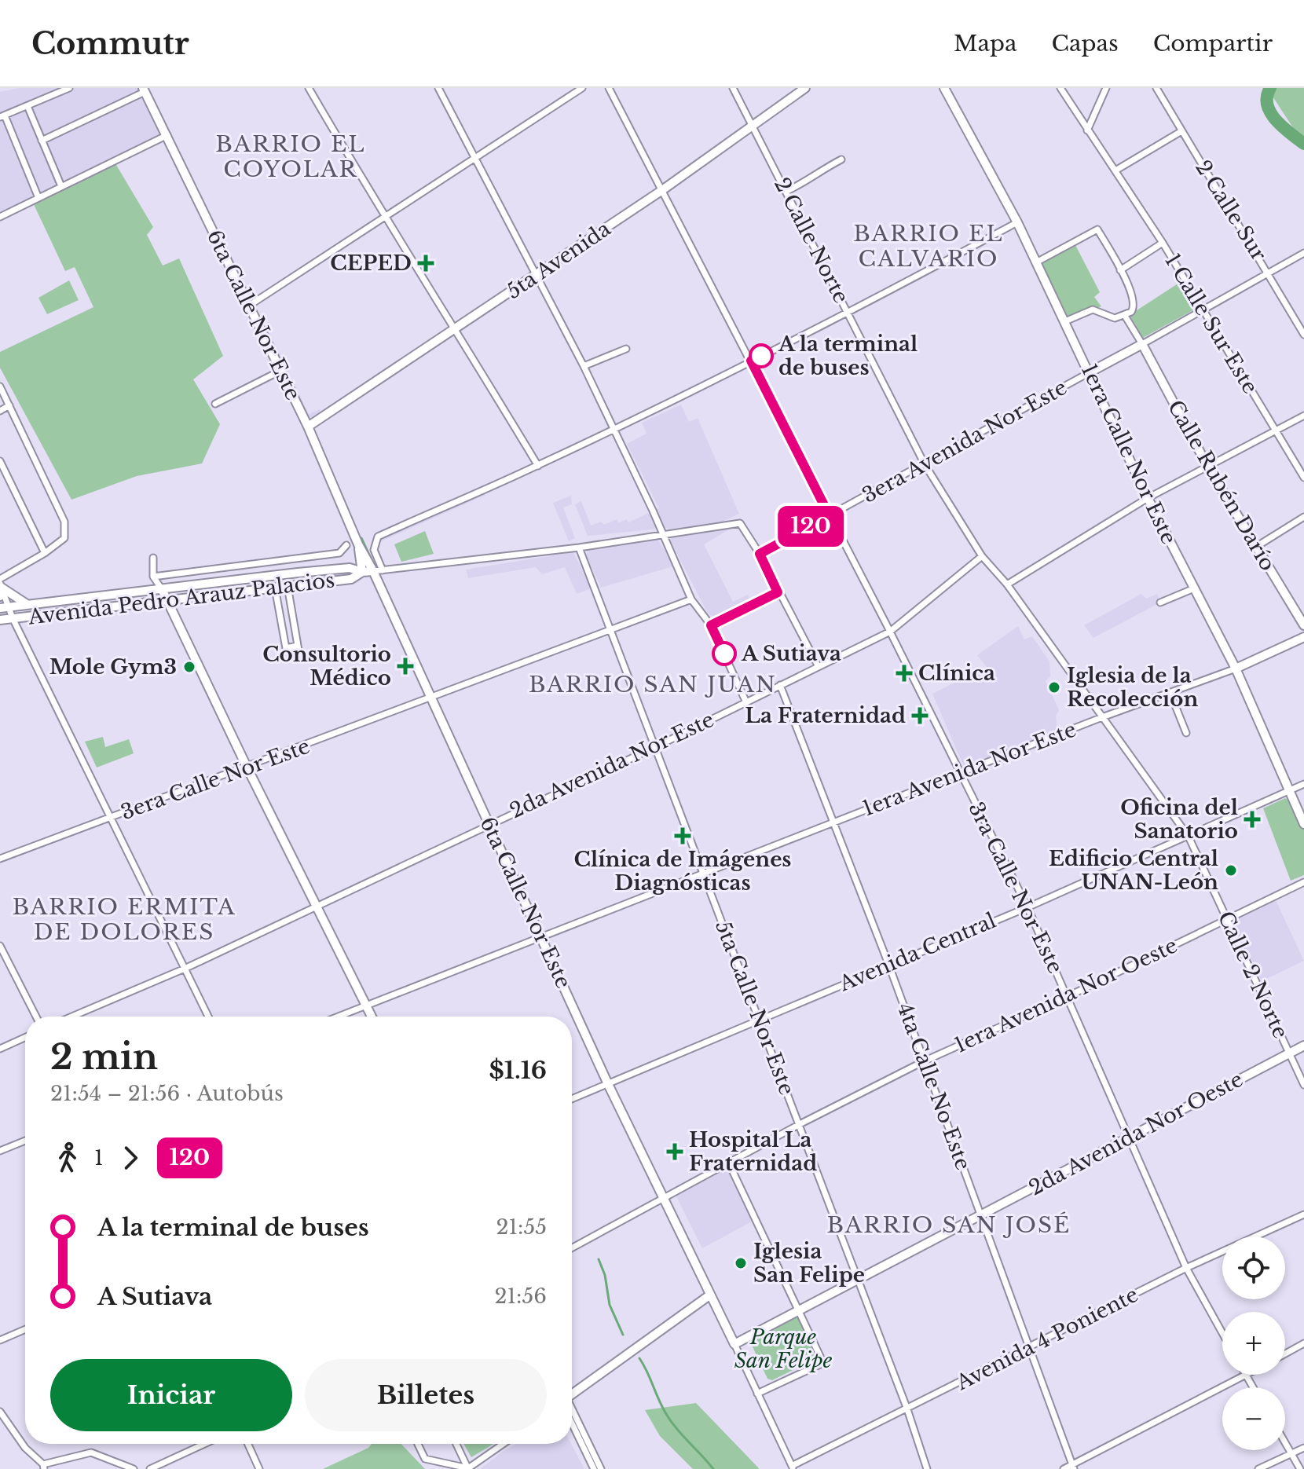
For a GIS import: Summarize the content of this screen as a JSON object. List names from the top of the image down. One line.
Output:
{"streets":{"street":["2 Calle Sur","2 Calle Norte","5ta Avenida","6ta Calle Nor Este","1 Calle Sur Este","3era Avenida Nor Este","1era Calle Nor Este","Calle Rubén Darío","Avenida Pedro Arauz Palacios","2da Avenida Nor Este","1era Avenida Nor Este","3era Calle Nor Este","3ra Calle Nor Este","Avenida Central","Calle 2 Norte","1era Avenida Nor Oeste","5ta Calle Nor Este","4ta Calle No Este","2da Avenida Nor Oeste","Avenida 4 Poniente"]},"crossings":[["2 Calle Sur","3era Avenida Nor Este"],["2 Calle Norte","5ta Avenida"],["2 Calle Norte","3era Avenida Nor Este"],["2 Calle Norte","2da Avenida Nor Este"],["2 Calle Norte","Calle 2 Norte"],["5ta Avenida","6ta Calle Nor Este"],["6ta Calle Nor Este","Avenida Pedro Arauz Palacios"],["6ta Calle Nor Este","2da Avenida Nor Este"],["6ta Calle Nor Este","3era Calle Nor Este"],["6ta Calle Nor Este","Avenida Central"],["6ta Calle Nor Este","1era Avenida Nor Oeste"],["6ta Calle Nor Este","2da Avenida Nor Oeste"],["1 Calle Sur Este","3era Avenida Nor Este"],["3era Avenida Nor Este","1era Calle Nor Este"],["3era Avenida Nor Este","Calle Rubén Darío"],["3era Avenida Nor Este","3ra Calle Nor Este"],["1era Calle Nor Este","1era Avenida Nor Este"],["1era Calle Nor Este","Avenida Central"],["2da Avenida Nor Este","3ra Calle Nor Este"],["2da Avenida Nor Este","5ta Calle Nor Este"],["2da Avenida Nor Este","4ta Calle No Este"],["1era Avenida Nor Este","3ra Calle Nor Este"],["1era Avenida Nor Este","Calle 2 Norte"],["1era Avenida Nor Este","5ta Calle Nor Este"],["1era Avenida Nor Este","4ta Calle No Este"],["3ra Calle Nor Este","Avenida Central"],["3ra Calle Nor Este","1era Avenida Nor Oeste"],["3ra Calle Nor Este","2da Avenida Nor Oeste"],["3ra Calle Nor Este","Avenida 4 Poniente"],["Avenida Central","Calle 2 Norte"],["Avenida Central","5ta Calle Nor Este"],["Avenida Central","4ta Calle No Este"],["Calle 2 Norte","1era Avenida Nor Oeste"],["Calle 2 Norte","2da Avenida Nor Oeste"],["1era Avenida Nor Oeste","5ta Calle Nor Este"],["1era Avenida Nor Oeste","4ta Calle No Este"],["5ta Calle Nor Este","2da Avenida Nor Oeste"],["5ta Calle Nor Este","Avenida 4 Poniente"],["4ta Calle No Este","2da Avenida Nor Oeste"],["4ta Calle No Este","Avenida 4 Poniente"]],"districts":["BARRIO EL COYOLAR","BARRIO EL CALVARIO","BARRIO SAN JUAN","BARRIO ERMITA DE DOLORES","BARRIO SAN JOSÉ"],"parks":["Parque San Felipe"],"places":{"health":["CEPED","Consultorio Médico","Clínica","La Fraternidad","Oficina del Sanatorio","Clínica de Imágenes Diagnósticas","Hospital La Fraternidad"],"other":["A la terminal de buses","A Sutiava","Mole Gym3","Iglesia de la Recolección","Edificio Central UNAN-León","Iglesia San Felipe"]},"lines":["bus line 120"],"page":{"header":"Commutr","nav":["Mapa","Capas","Compartir"],"on_map":"120","heading":["2 min","21:54 – 21:56 · Autobús","$1.16"],"legs":["1","120"],"list":[{"name":"A la terminal de buses","value":"21:55"},{"name":"A Sutiava","value":"21:56"}],"map_buttons":["+","−"],"buttons":["Iniciar","Billetes"]}}
